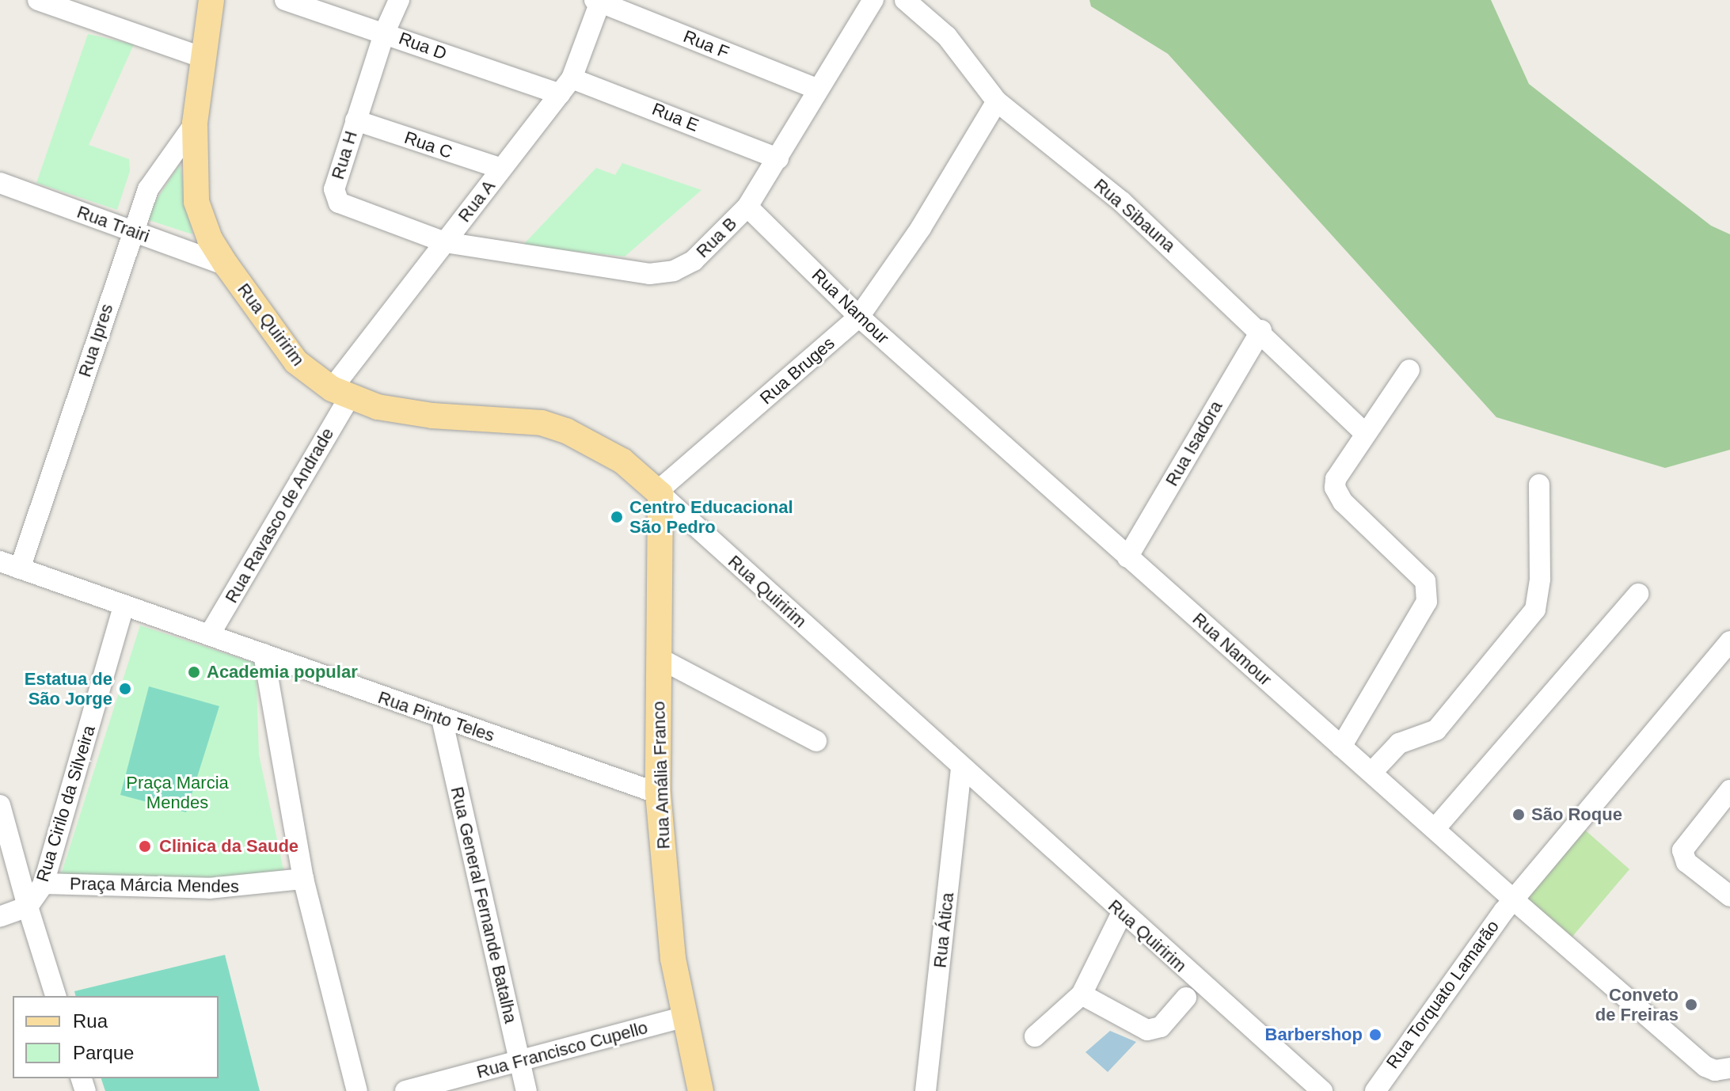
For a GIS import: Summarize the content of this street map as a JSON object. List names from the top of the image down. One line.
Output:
{"streets":{"main road":["Rua Quiririm","Rua Amália Franco"],"street":["Rua F","Rua D","Rua E","Rua C","Rua H","Rua A","Rua Sibauna","Rua Trairi","Rua B","Rua Namour","Rua Ipres","Rua Bruges","Rua Isadora","Rua Ravasco de Andrade","Rua Pinto Teles","Rua Cirilo da Silveira","Praça Márcia Mendes","Rua General Fernande Batalha","Rua Ática","Rua Torquato Lamarão","Rua Francisco Cupello"]},"crossings":[["Rua F","Rua A"],["Rua F","Rua B"],["Rua D","Rua E"],["Rua D","Rua H"],["Rua D","Rua A"],["Rua E","Rua A"],["Rua E","Rua B"],["Rua C","Rua H"],["Rua C","Rua A"],["Rua H","Rua A"],["Rua H","Rua B"],["Rua A","Rua B"],["Rua A","Rua Quiririm"],["Rua A","Rua Ravasco de Andrade"],["Rua Sibauna","Rua Bruges"],["Rua Sibauna","Rua Isadora"],["Rua Trairi","Rua Quiririm"],["Rua Trairi","Rua Ipres"],["Rua B","Rua Namour"],["Rua Namour","Rua Bruges"],["Rua Namour","Rua Isadora"],["Rua Namour","Rua Torquato Lamarão"],["Rua Quiririm","Rua Ipres"],["Rua Quiririm","Rua Bruges"],["Rua Quiririm","Rua Ravasco de Andrade"],["Rua Quiririm","Rua Amália Franco"],["Rua Quiririm","Rua Ática"],["Rua Ipres","Rua Pinto Teles"],["Rua Bruges","Rua Amália Franco"],["Rua Ravasco de Andrade","Rua Pinto Teles"],["Rua Pinto Teles","Rua Amália Franco"],["Rua Pinto Teles","Rua Cirilo da Silveira"],["Rua Pinto Teles","Rua General Fernande Batalha"],["Rua Amália Franco","Rua Francisco Cupello"],["Rua Cirilo da Silveira","Praça Márcia Mendes"],["Rua General Fernande Batalha","Rua Francisco Cupello"]],"parks":["Praça Marcia Mendes"],"places":["Centro Educacional São Pedro","Academia popular","Estatua de São Jorge","São Roque","Clinica da Saude","Conveto de Freiras","Barbershop"],"legend":["Rua","Parque"]}
